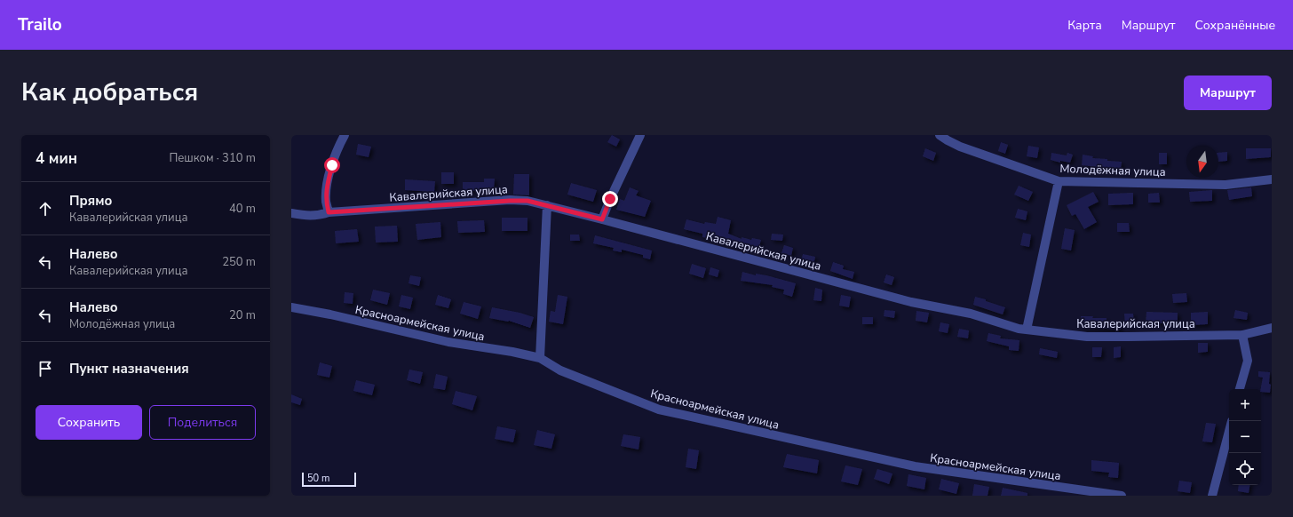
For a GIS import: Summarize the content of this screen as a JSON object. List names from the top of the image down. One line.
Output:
{"streets":{"street":["Молодёжная улица","Кавалерийская улица","Красноармейская улица"]},"scale_bar":"50 m","north":"bottom","page":{"header":"Trailo","nav":["Карта","Маршрут","Сохранённые"],"title":"Как добраться","buttons":["Маршрут",["Сохранить","Поделиться"]],"heading":["4 мин","Пешком · 310 m"],"list":[["Прямо","Кавалерийская улица","40 m"],["Налево","Кавалерийская улица","250 m"],["Налево","Молодёжная улица","20 m"],"Пункт назначения"],"map_buttons":["+","−"],"scale":"50 m"}}
